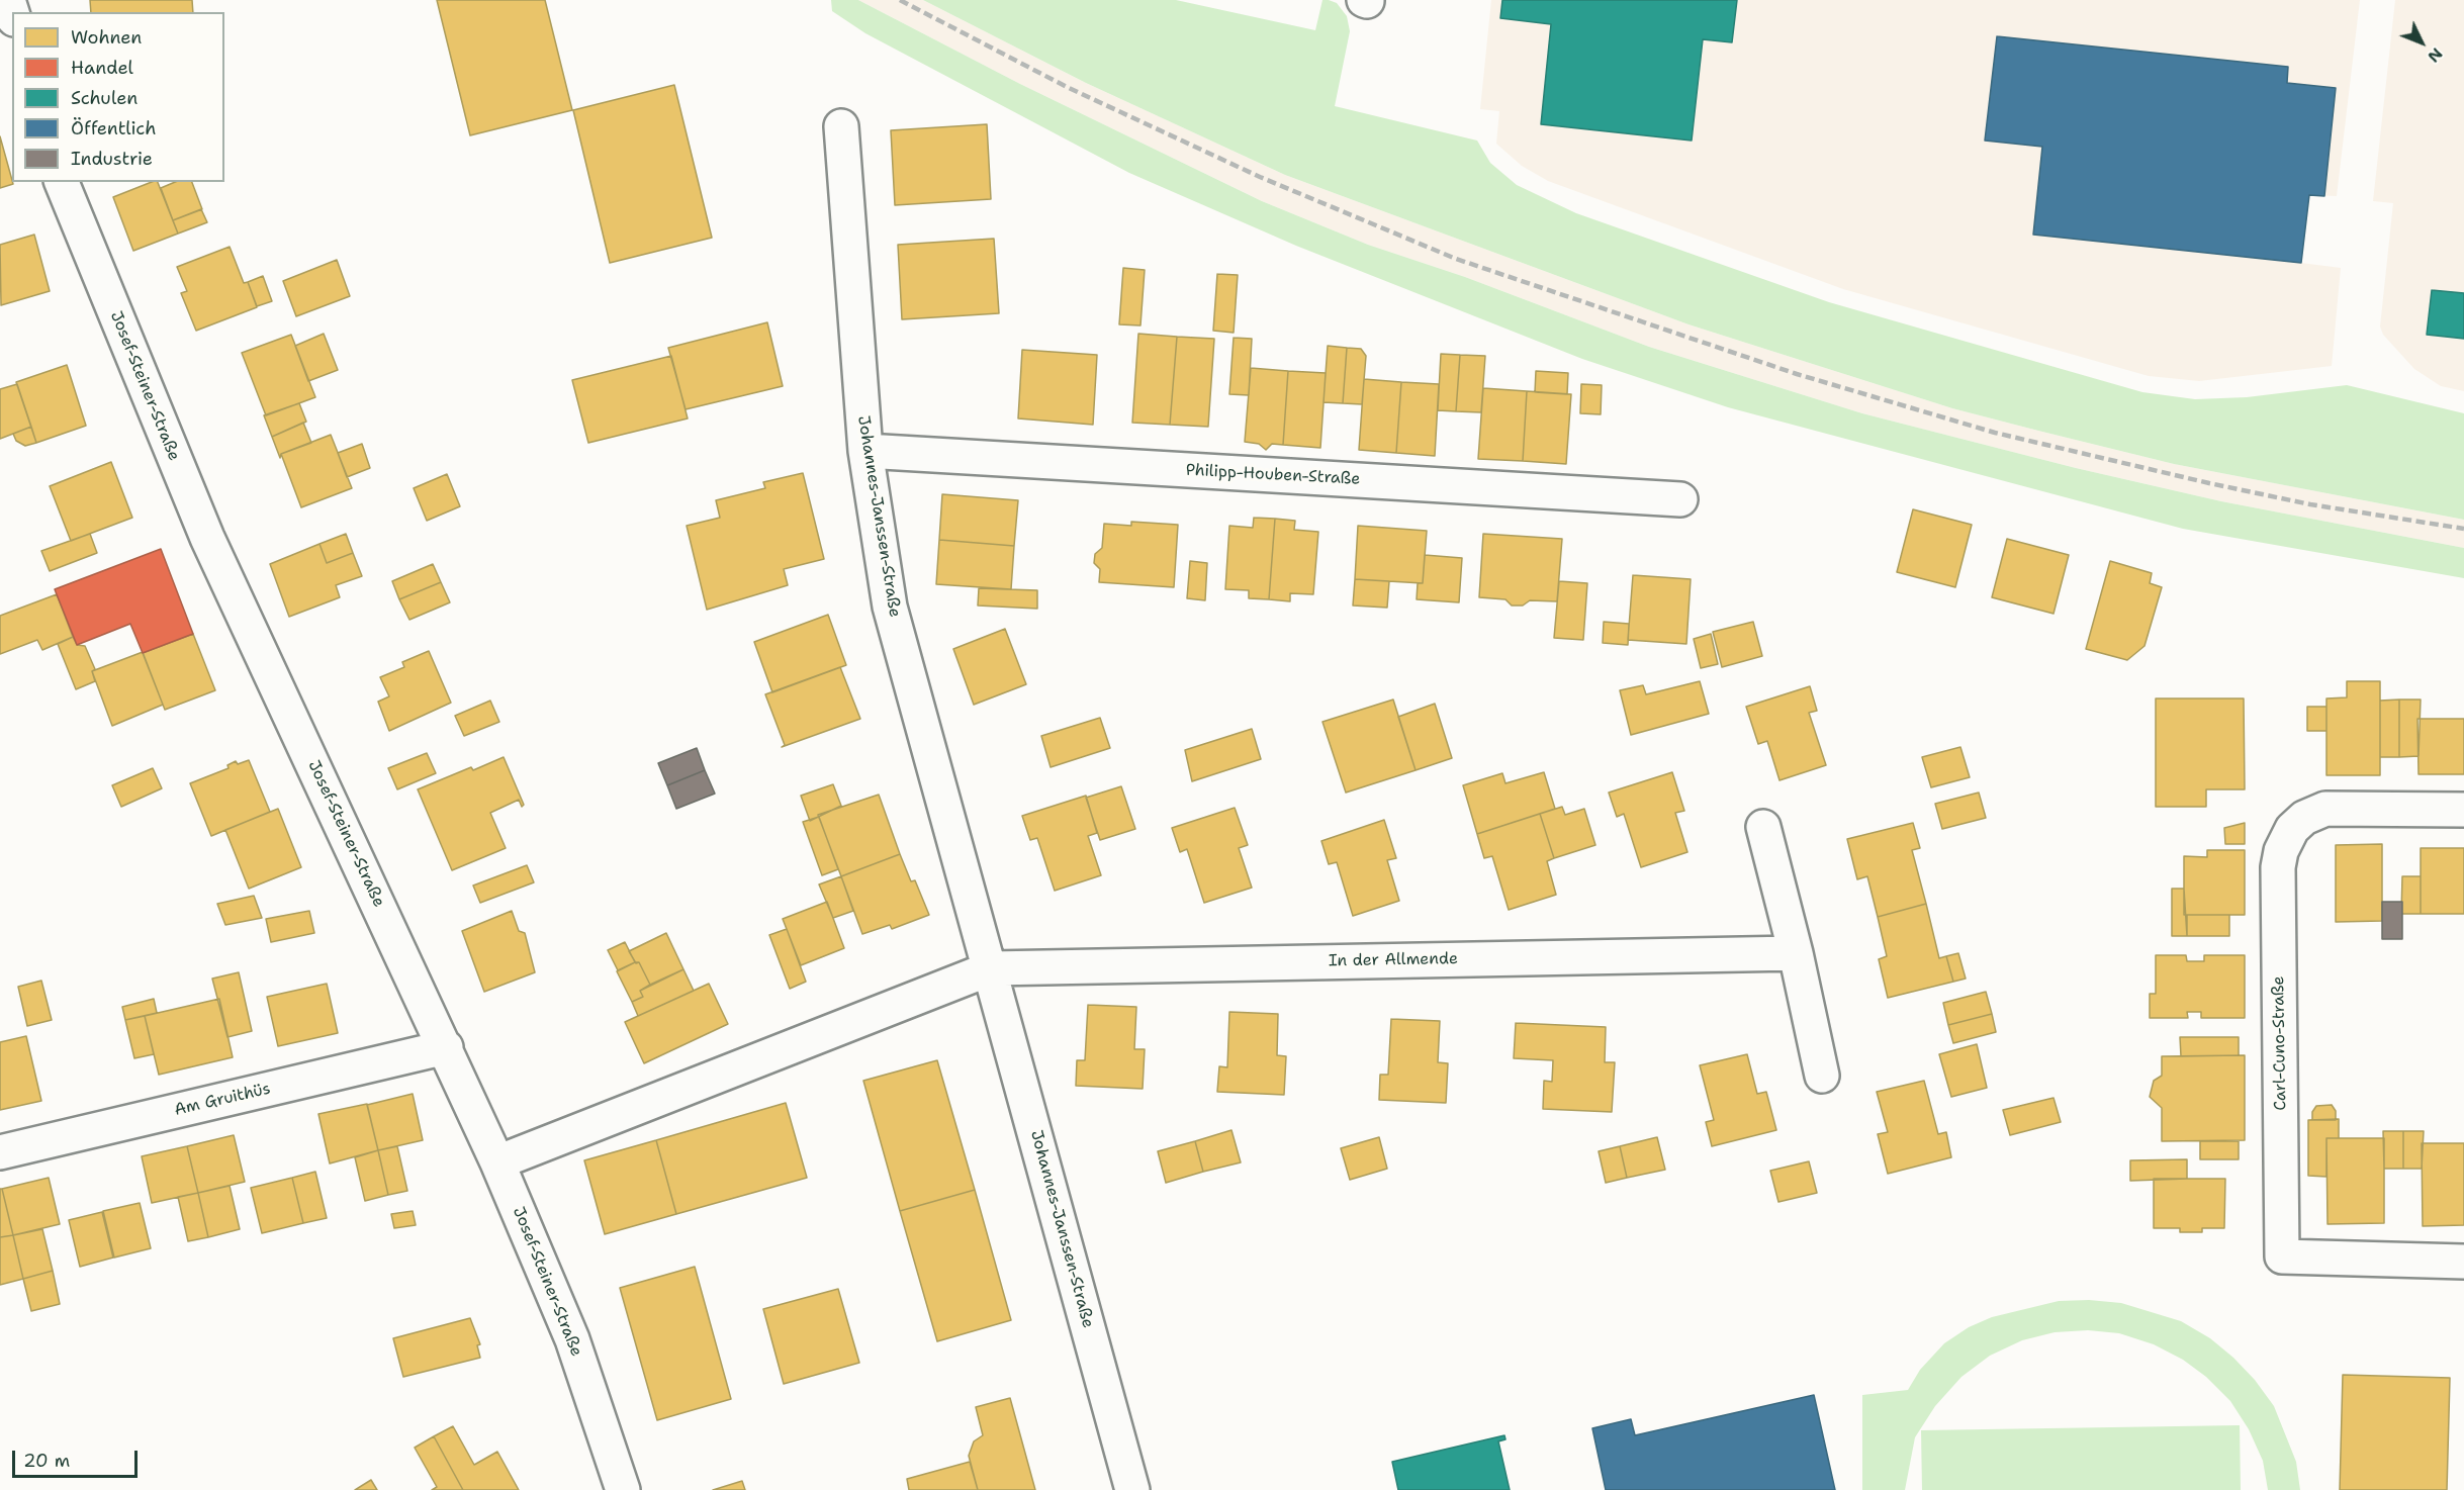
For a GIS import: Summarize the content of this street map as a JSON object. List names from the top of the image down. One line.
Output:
{"streets":{"street":["Josef-Steiner-Straße","Philipp-Houben-Straße","Johannes-Janssen-Straße","In der Allmende","Carl-Cuno-Straße","Am Gruithüs"]},"crossings":[["Josef-Steiner-Straße","Am Gruithüs"],["Philipp-Houben-Straße","Johannes-Janssen-Straße"],["Johannes-Janssen-Straße","In der Allmende"]],"legend":["Wohnen","Handel","Schulen","Öffentlich","Industrie"],"scale_bar":"20 m","north":"bottom right"}
